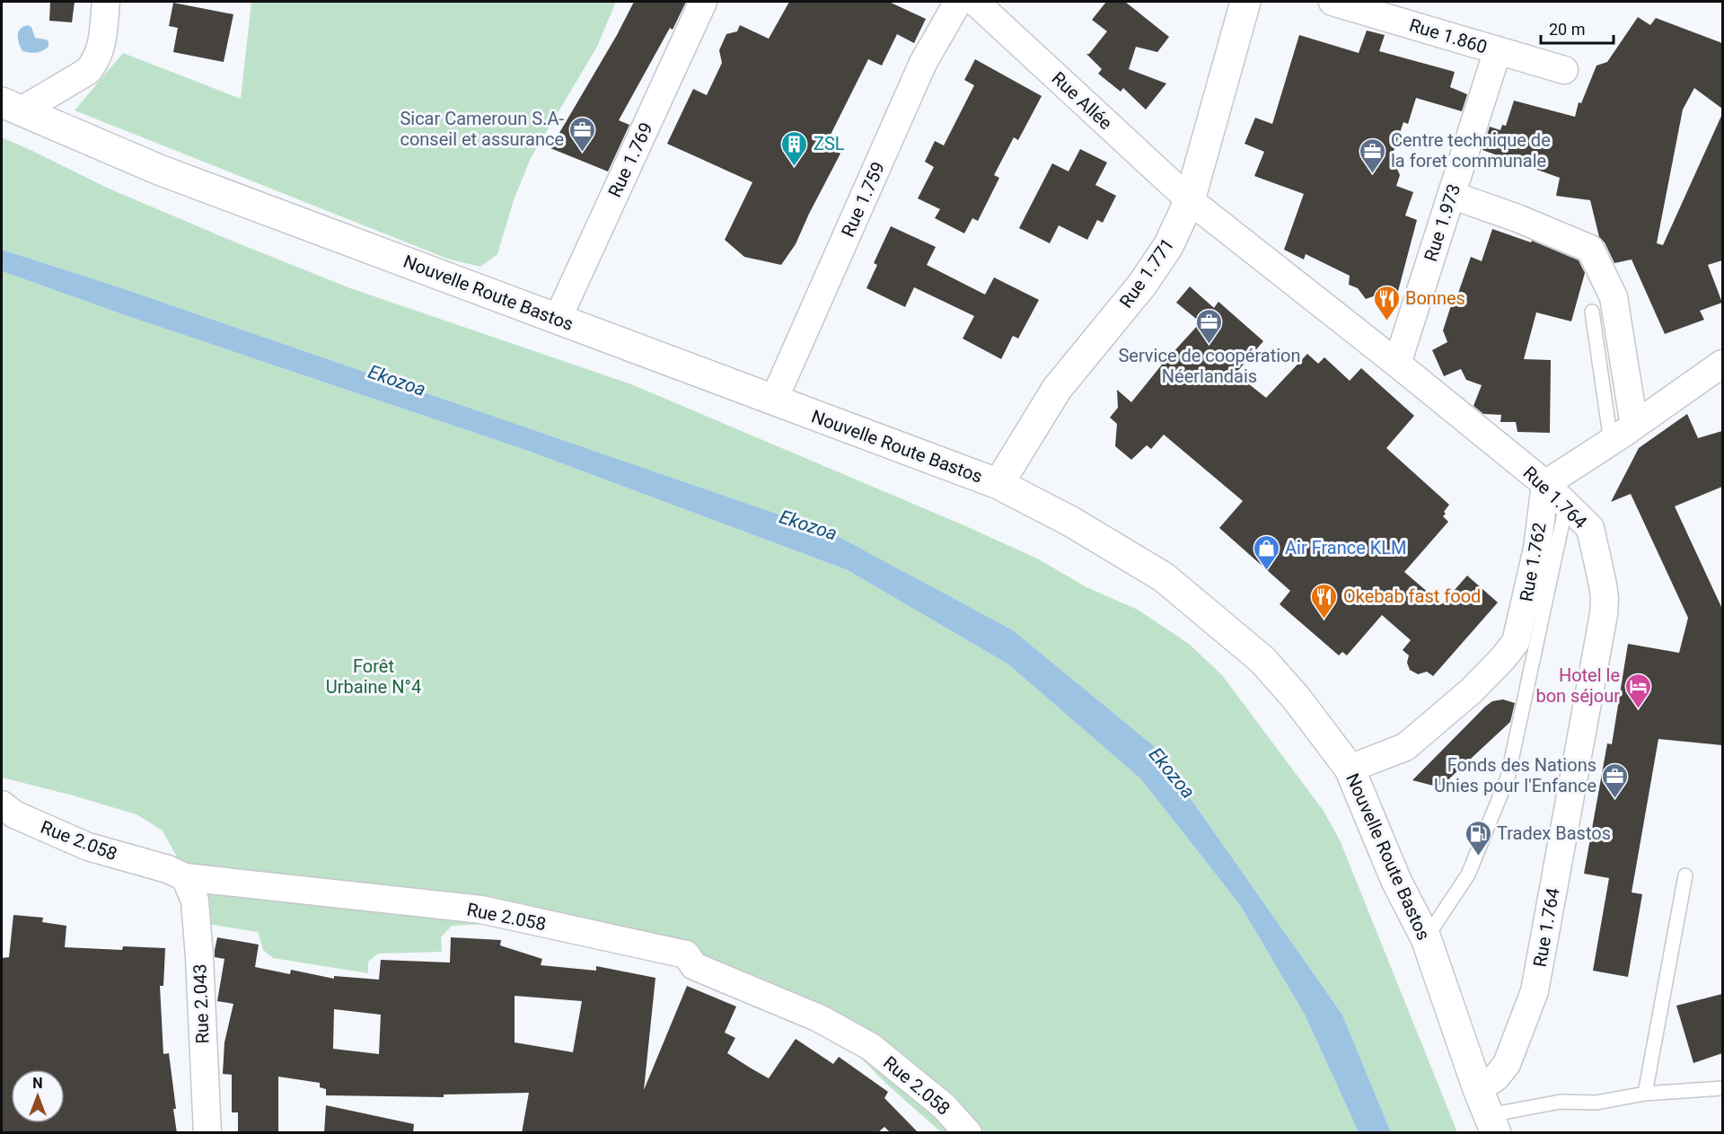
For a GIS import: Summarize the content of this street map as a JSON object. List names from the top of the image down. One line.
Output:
{"streets":{"main road":["Rue 1.771","Nouvelle Route Bastos"],"street":["Rue 1.860","Rue Allée","Rue 1.769","Rue 1.759","Rue 1.973","Rue 1.764","Rue 1.762","Rue 2.058","Rue 2.043"]},"crossings":[["Rue 1.860","Rue 1.973"],["Rue Allée","Rue 1.771"],["Rue Allée","Rue 1.764"],["Rue 1.769","Nouvelle Route Bastos"],["Rue 1.759","Nouvelle Route Bastos"],["Rue 1.973","Rue 1.764"],["Rue 1.771","Nouvelle Route Bastos"],["Rue 1.771","Rue 1.764"],["Nouvelle Route Bastos","Rue 1.764"],["Nouvelle Route Bastos","Rue 1.762"],["Rue 1.764","Rue 1.762"],["Rue 2.058","Rue 2.043"]],"water":["Ekozoa"],"parks":["Forêt Urbaine N°4"],"places":{"office":["Sicar Cameroun S.A- conseil et assurance","Centre technique de la foret communale","Service de coopération Néerlandais","Fonds des Nations Unies pour l'Enfance"],"building":["ZSL"],"restaurant":["Bonnes","Okebab fast food"],"shop":["Air France KLM"],"hotel":["Hotel le bon séjour"],"fuel station":["Tradex Bastos"]},"scale_bar":"20 m","north":"top"}
